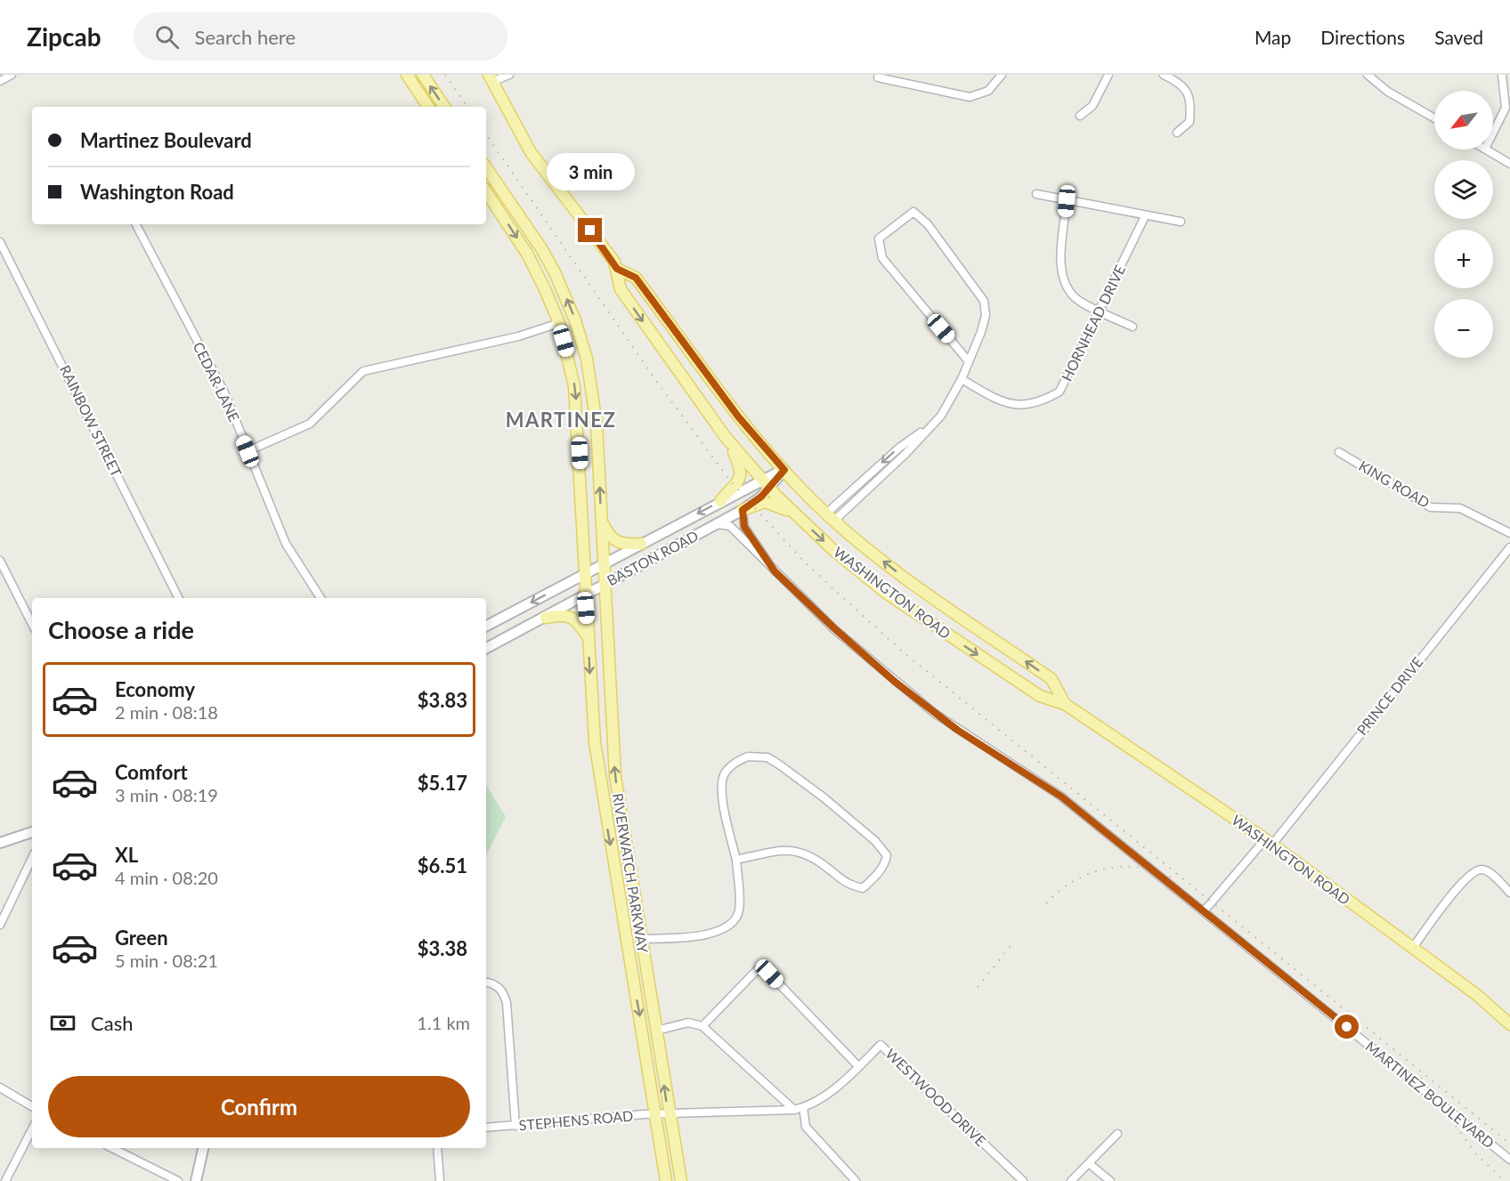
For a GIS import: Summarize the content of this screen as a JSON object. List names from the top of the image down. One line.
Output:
{"streets":{"main road":["BASTON ROAD","WASHINGTON ROAD","RIVERWATCH PARKWAY"],"street":["HORNHEAD DRIVE","CEDAR LANE","RAINBOW STREET","KING ROAD","PRINCE DRIVE","MARTINEZ BOULEVARD","WESTWOOD DRIVE","STEPHENS ROAD"]},"crossings":[["BASTON ROAD","WASHINGTON ROAD"],["BASTON ROAD","RIVERWATCH PARKWAY"],["BASTON ROAD","MARTINEZ BOULEVARD"],["WASHINGTON ROAD","PRINCE DRIVE"],["PRINCE DRIVE","MARTINEZ BOULEVARD"],["RIVERWATCH PARKWAY","WESTWOOD DRIVE"],["RIVERWATCH PARKWAY","STEPHENS ROAD"],["WESTWOOD DRIVE","STEPHENS ROAD"]],"districts":["MARTINEZ"],"north":"bottom left","page":{"header":"Zipcab","search":"Search here","nav":["Map","Directions","Saved"],"map_buttons":["+","−"],"banner":["Martinez Boulevard","Washington Road"],"bubble":"3 min","heading":"Choose a ride","list":[{"name":"Economy","note":"2 min · 08:18","value":"$3.83"},{"name":"Comfort","note":"3 min · 08:19","value":"$5.17"},{"name":"XL","note":"4 min · 08:20","value":"$6.51"},{"name":"Green","note":"5 min · 08:21","value":"$3.38"}],"pay":["Cash","1.1 km"],"buttons":"Confirm"}}
